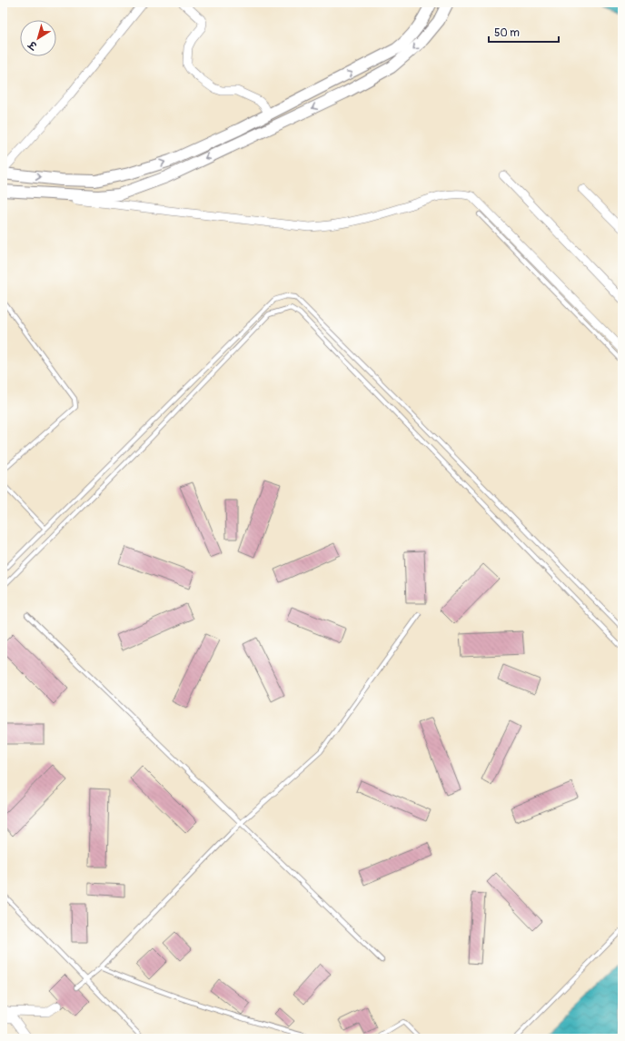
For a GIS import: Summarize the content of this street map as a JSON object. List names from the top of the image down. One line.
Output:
{"scale_bar":"50 m","north":"bottom left"}
